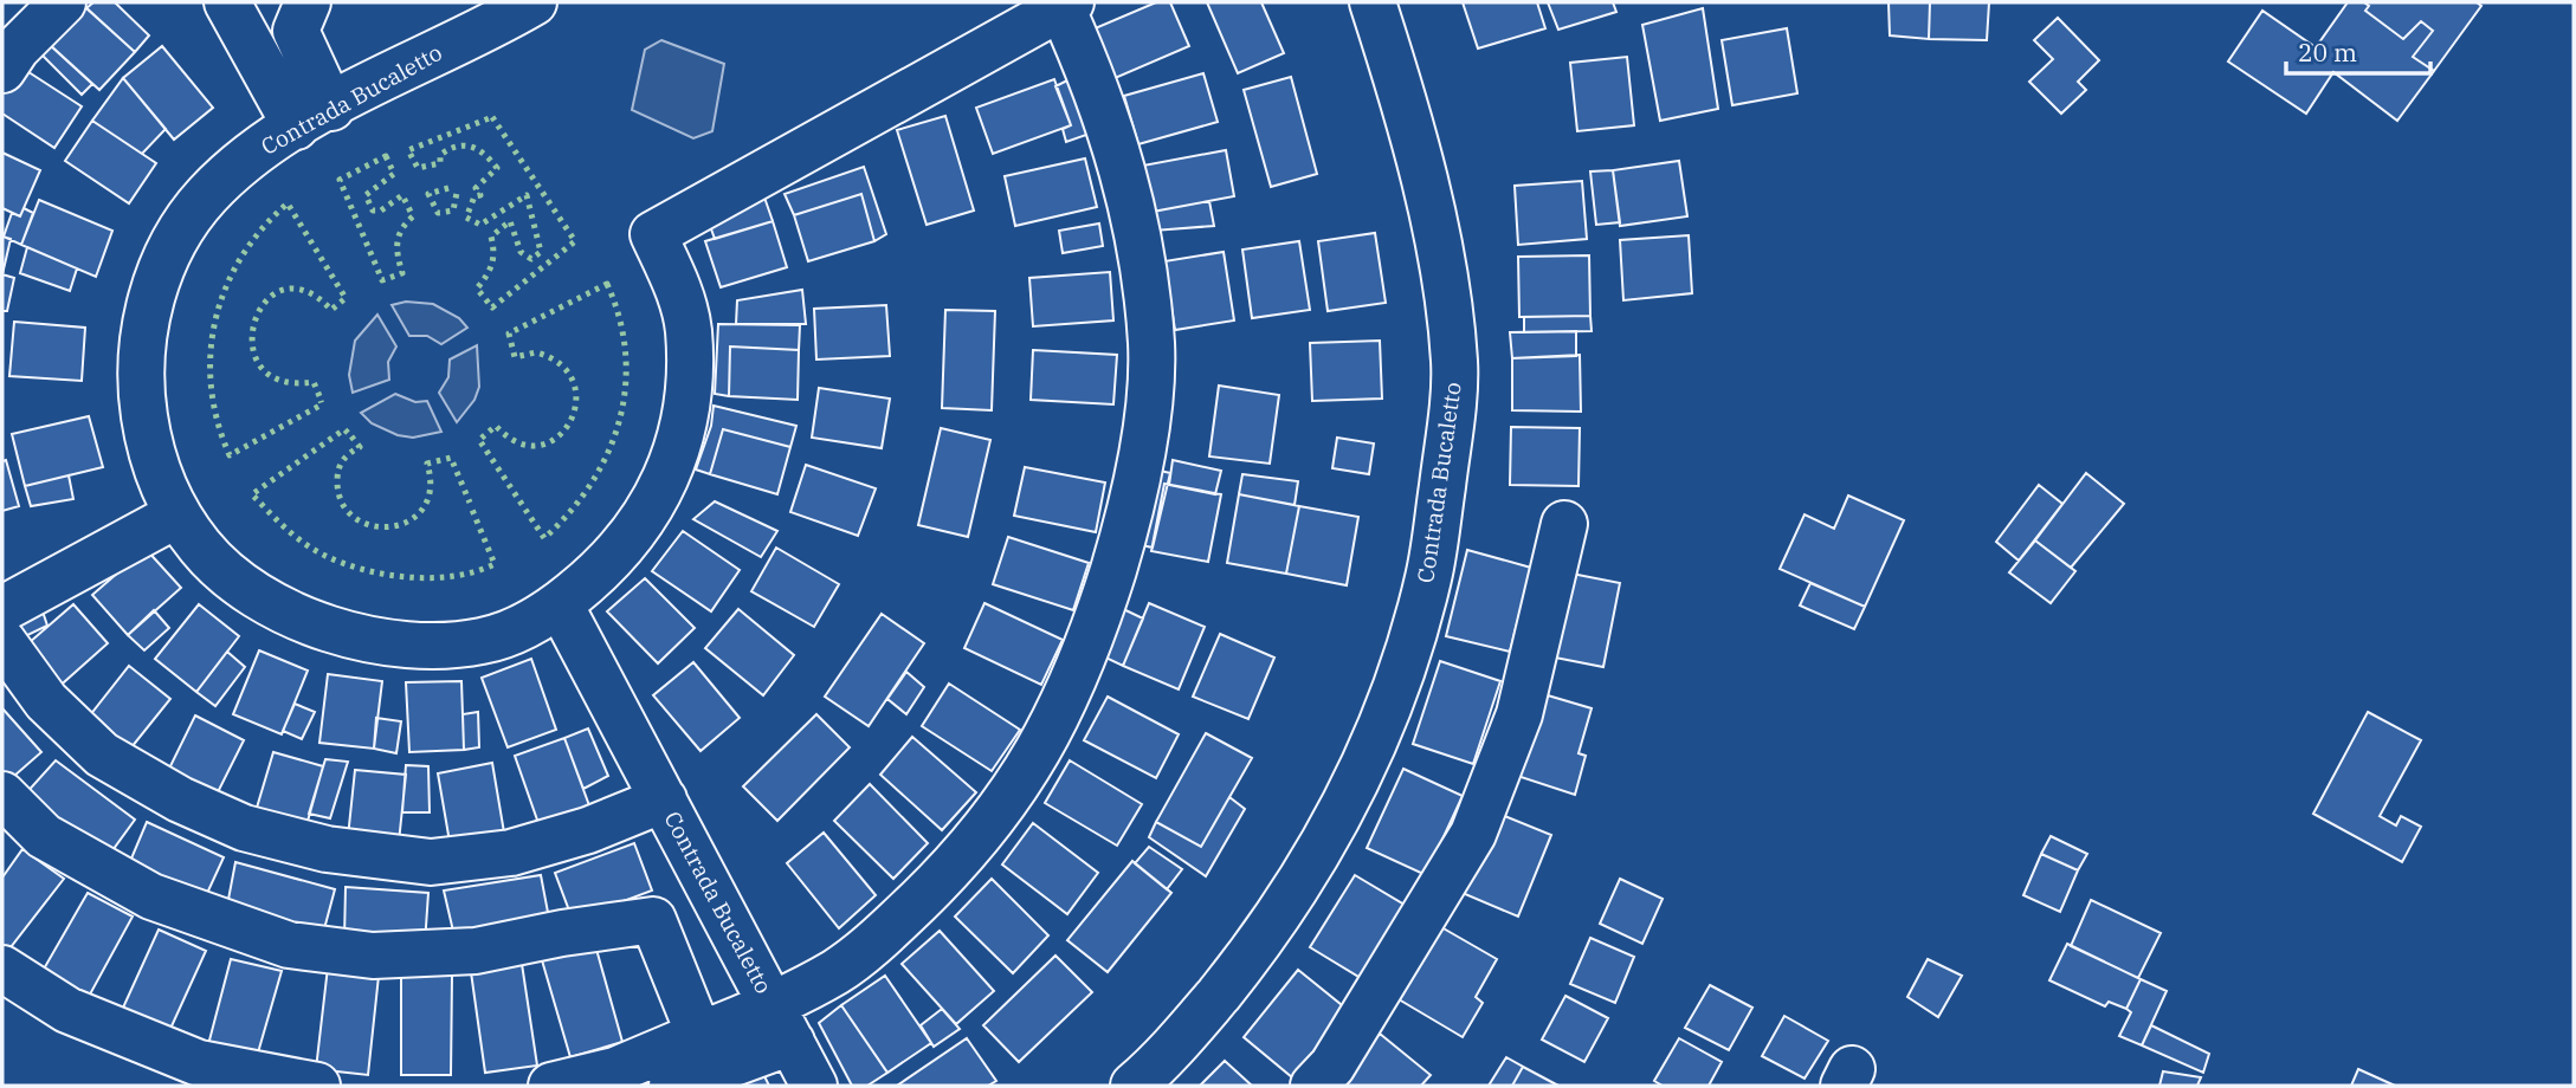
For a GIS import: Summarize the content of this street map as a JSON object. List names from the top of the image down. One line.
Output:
{"streets":{"street":["Contrada Bucaletto"]},"scale_bar":"20 m"}
